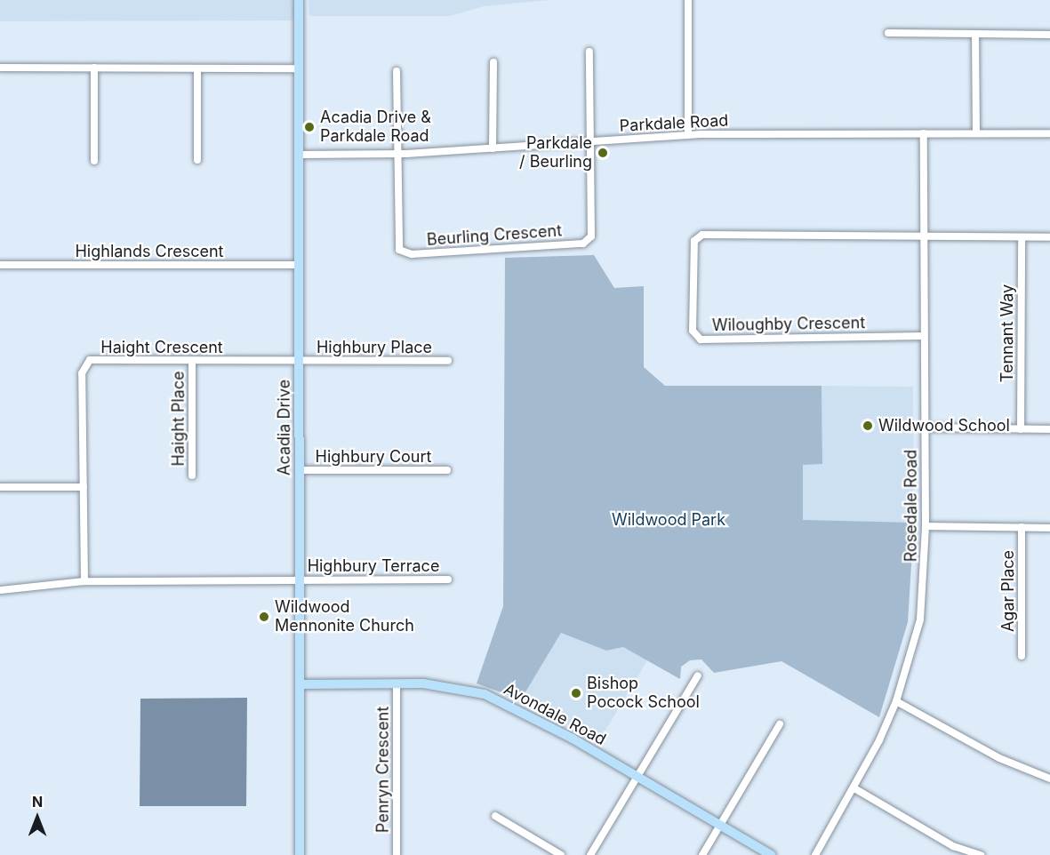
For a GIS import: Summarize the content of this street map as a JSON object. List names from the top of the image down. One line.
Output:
{"streets":{"street":["Parkdale Road","Beurling Crescent","Highlands Crescent","Wiloughby Crescent","Tennant Way","Haight Crescent","Highbury Place","Haight Place","Acadia Drive","Highbury Court","Rosedale Road","Highbury Terrace","Agar Place","Avondale Road","Penryn Crescent"]},"crossings":[["Parkdale Road","Beurling Crescent"],["Parkdale Road","Acadia Drive"],["Parkdale Road","Rosedale Road"],["Highlands Crescent","Acadia Drive"],["Wiloughby Crescent","Tennant Way"],["Wiloughby Crescent","Rosedale Road"],["Haight Crescent","Highbury Place"],["Haight Crescent","Haight Place"],["Haight Crescent","Acadia Drive"],["Highbury Place","Acadia Drive"],["Acadia Drive","Highbury Court"],["Acadia Drive","Highbury Terrace"],["Acadia Drive","Avondale Road"],["Avondale Road","Penryn Crescent"]],"parks":["Wildwood Park"],"places":["Acadia Drive & Parkdale Road","Parkdale / Beurling","Wildwood School","Wildwood Mennonite Church","Bishop Pocock School"],"north":"top"}
